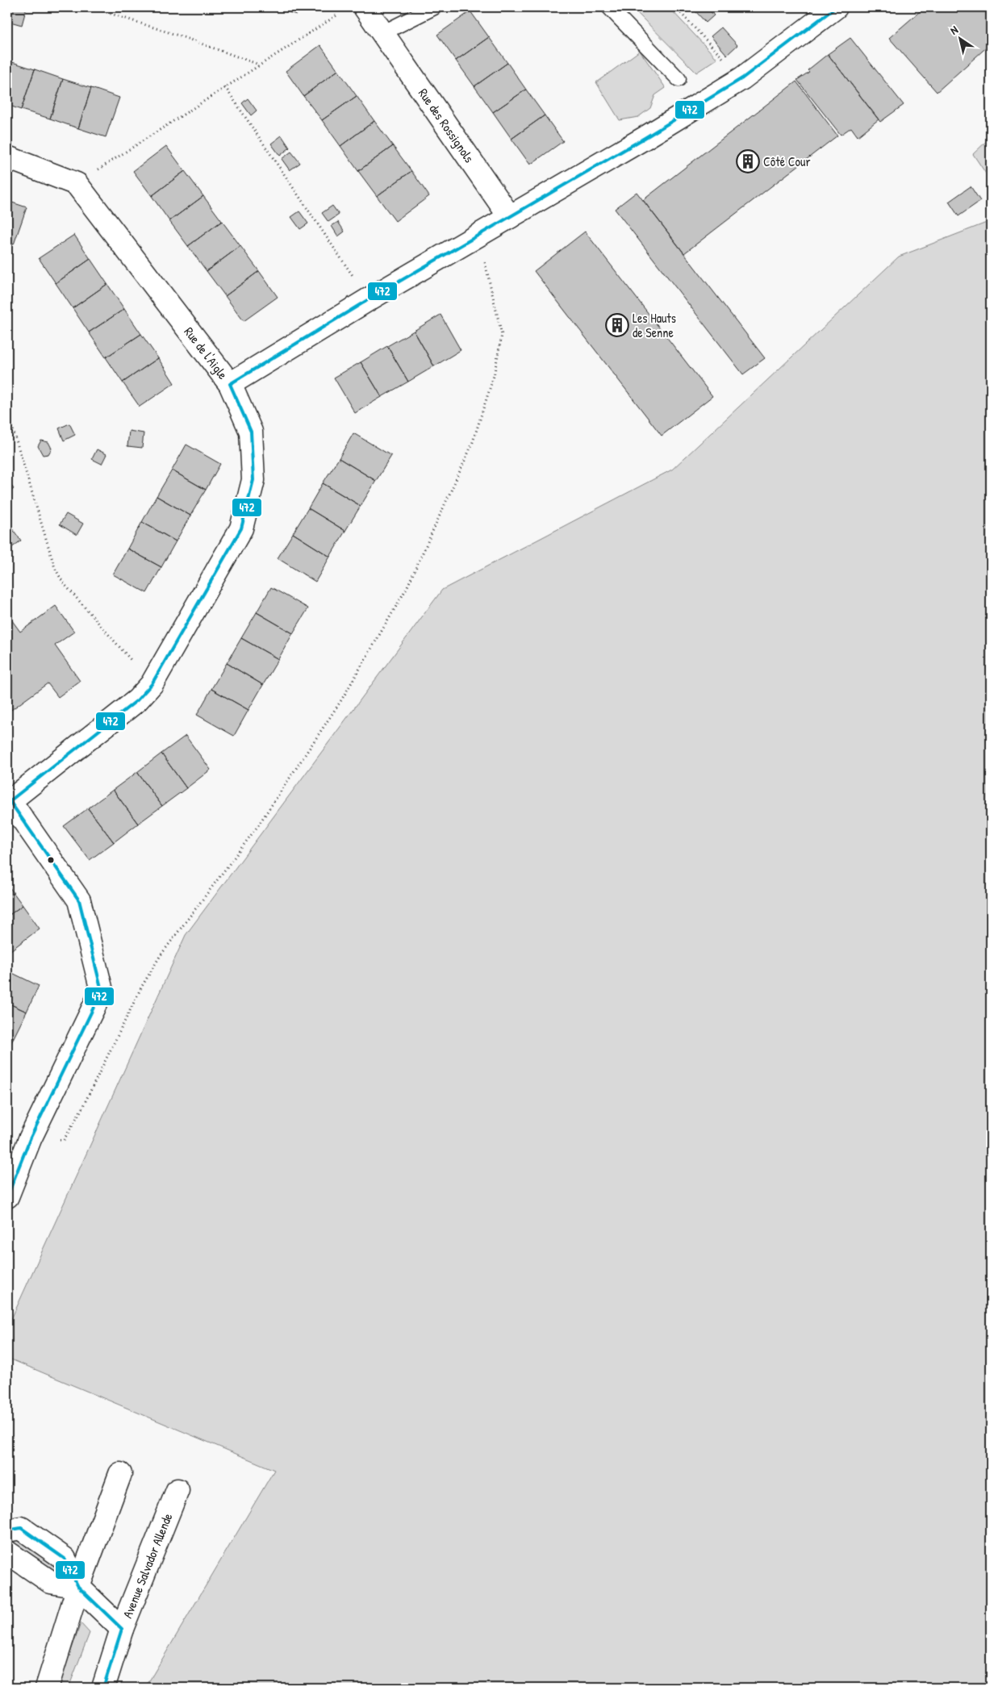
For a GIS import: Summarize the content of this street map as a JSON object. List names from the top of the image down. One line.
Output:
{"streets":{"street":["Rue des Rossignols","Rue de l'Aigle","Avenue Salvador Allende"]},"places":{"building":["Côté Cour","Les Hauts de Senne"]},"lines":["transit line 472"],"north":"top left"}
